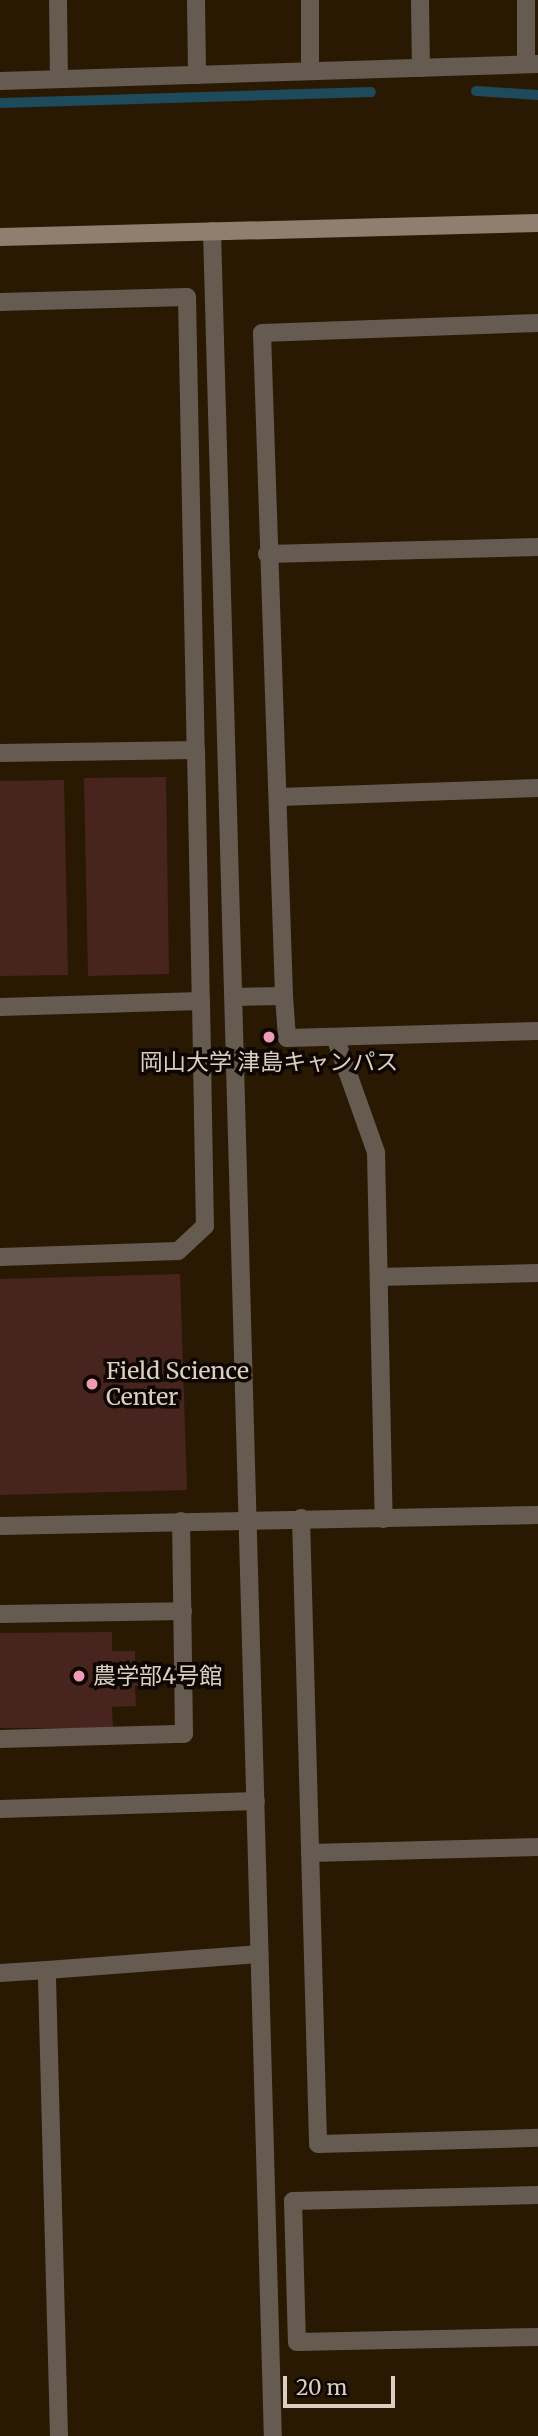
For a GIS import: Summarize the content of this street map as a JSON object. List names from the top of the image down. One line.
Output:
{"places":["岡山大学 津島キャンパス","Field Science Center","農学部4号館"],"scale_bar":"20 m"}
